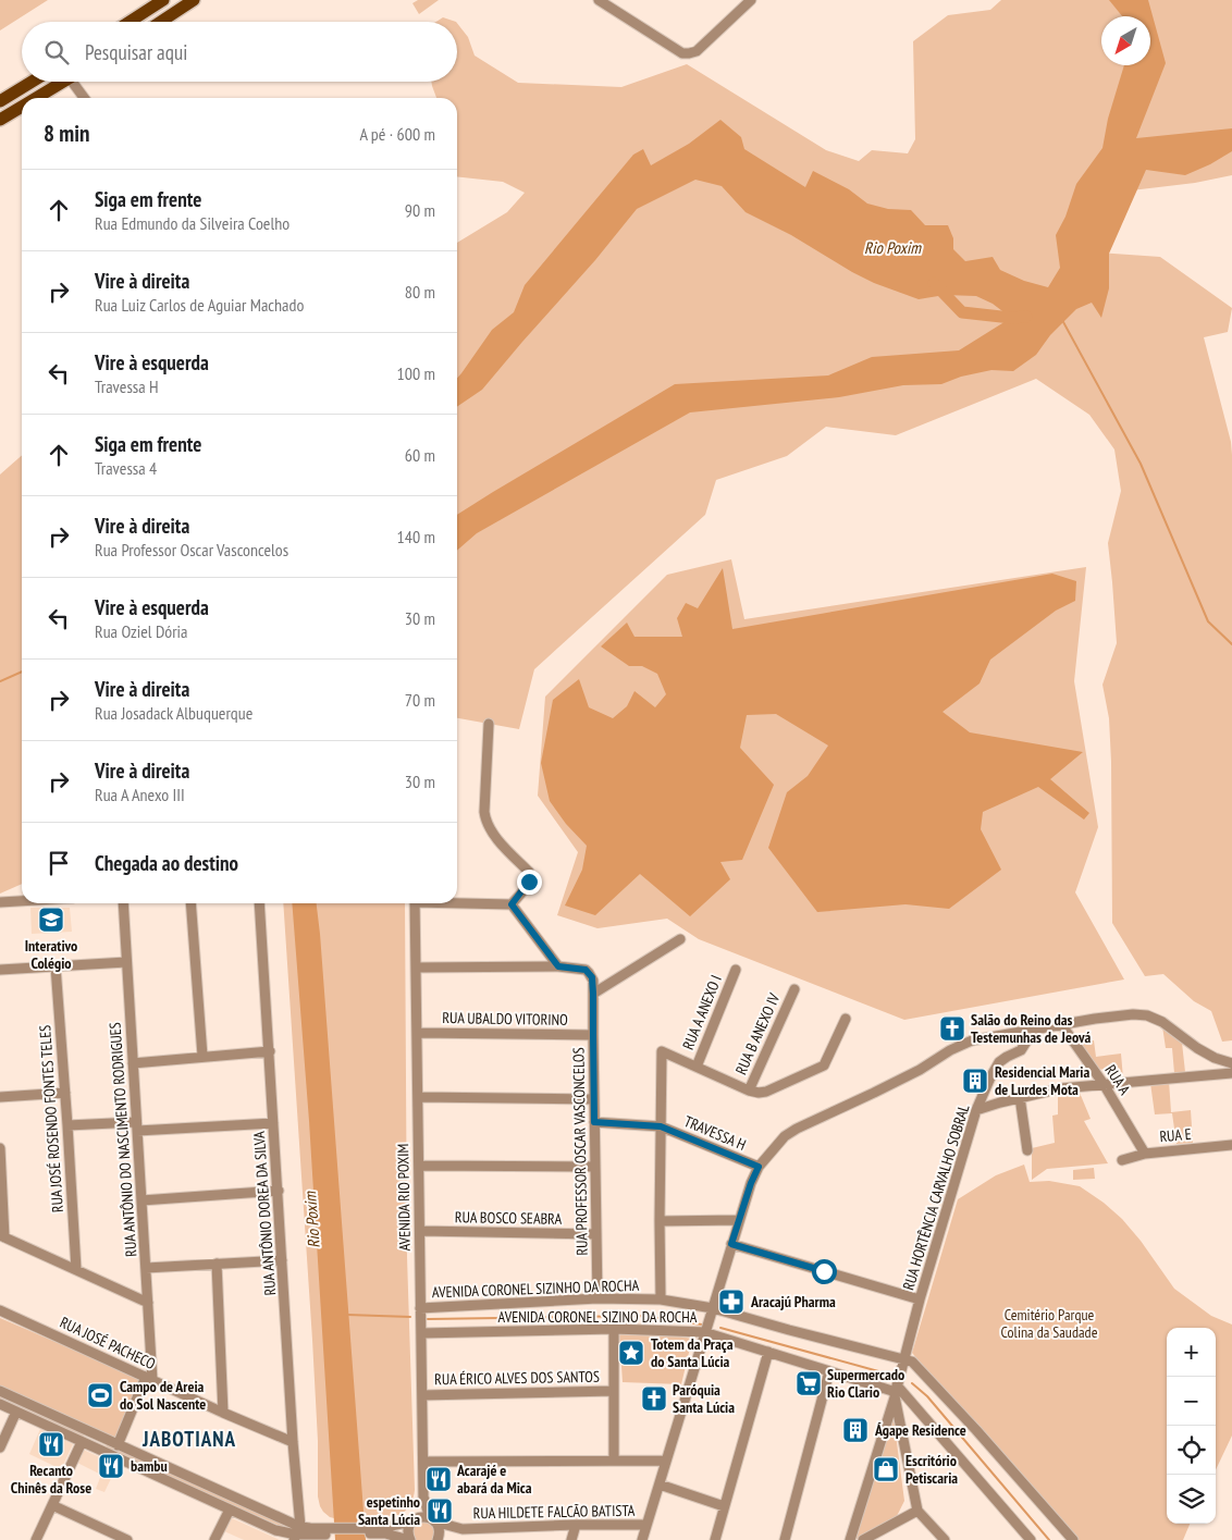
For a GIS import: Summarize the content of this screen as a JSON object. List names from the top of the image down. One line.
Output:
{"streets":{"street":["RUA A ANEXO I","RUA UBALDO VITORINO","RUA B ANEXO IV","RUA A","RUA JOSÉ ROSENDO FONTES TELES","TRAVESSA H","RUA E","RUA ANTÔNIO DO NASCIMENTO RODRIGUES","RUA PROFESSOR OSCAR VASCONCELOS","AVENIDA RIO POXIM","RUA HORTÊNCIA CARVALHO SOBRAL","RUA ANTÔNIO DOREA DA SILVA","RUA BOSCO SEABRA","AVENIDA CORONEL SIZINHO DA ROCHA","AVENIDA CORONEL SIZINO DA ROCHA","RUA JOSÉ PACHECO","RUA ÉRICO ALVES DOS SANTOS","RUA HILDETE FALCÃO BATISTA"]},"crossings":[["RUA UBALDO VITORINO","RUA PROFESSOR OSCAR VASCONCELOS"],["RUA UBALDO VITORINO","AVENIDA RIO POXIM"],["RUA A","RUA E"],["TRAVESSA H","RUA PROFESSOR OSCAR VASCONCELOS"],["RUA ANTÔNIO DO NASCIMENTO RODRIGUES","RUA JOSÉ PACHECO"],["RUA PROFESSOR OSCAR VASCONCELOS","RUA BOSCO SEABRA"],["RUA PROFESSOR OSCAR VASCONCELOS","AVENIDA CORONEL SIZINHO DA ROCHA"],["AVENIDA RIO POXIM","RUA BOSCO SEABRA"],["AVENIDA RIO POXIM","AVENIDA CORONEL SIZINHO DA ROCHA"],["AVENIDA RIO POXIM","AVENIDA CORONEL SIZINO DA ROCHA"],["AVENIDA RIO POXIM","RUA ÉRICO ALVES DOS SANTOS"],["AVENIDA RIO POXIM","RUA HILDETE FALCÃO BATISTA"],["RUA HORTÊNCIA CARVALHO SOBRAL","AVENIDA CORONEL SIZINHO DA ROCHA"],["RUA HORTÊNCIA CARVALHO SOBRAL","AVENIDA CORONEL SIZINO DA ROCHA"],["RUA ANTÔNIO DOREA DA SILVA","RUA JOSÉ PACHECO"]],"districts":["JABOTIANA"],"water":["Rio Poxim"],"parks":["Cemitério Parque Colina da Saudade"],"places":{"school or university":["Interativo Colégio"],"church":["Salão do Reino das Testemunhas de Jeová","Paróquia Santa Lúcia"],"building":["Residencial Maria de Lurdes Mota","Ágape Residence"],"pharmacy":["Aracajú Pharma"],"place":["Totem da Praça do Santa Lúcia"],"supermarket":["Supermercado Rio Clario"],"sports":["Campo de Areia do Sol Nascente"],"restaurant":["Recanto Chinês da Rose","bambu","Acarajé e abará da Mica","espetinho Santa Lúcia"],"shop":["Escritório Petiscaria"]},"north":"bottom left","page":{"search":"Pesquisar aqui","heading":["8 min","A pé · 600 m"],"list":[["Siga em frente","Rua Edmundo da Silveira Coelho","90 m"],["Vire à direita","Rua Luiz Carlos de Aguiar Machado","80 m"],["Vire à esquerda","Travessa H","100 m"],["Siga em frente","Travessa 4","60 m"],["Vire à direita","Rua Professor Oscar Vasconcelos","140 m"],["Vire à esquerda","Rua Oziel Dória","30 m"],["Vire à direita","Rua Josadack Albuquerque","70 m"],["Vire à direita","Rua A Anexo III","30 m"],"Chegada ao destino"],"map_buttons":["+","−"]}}
